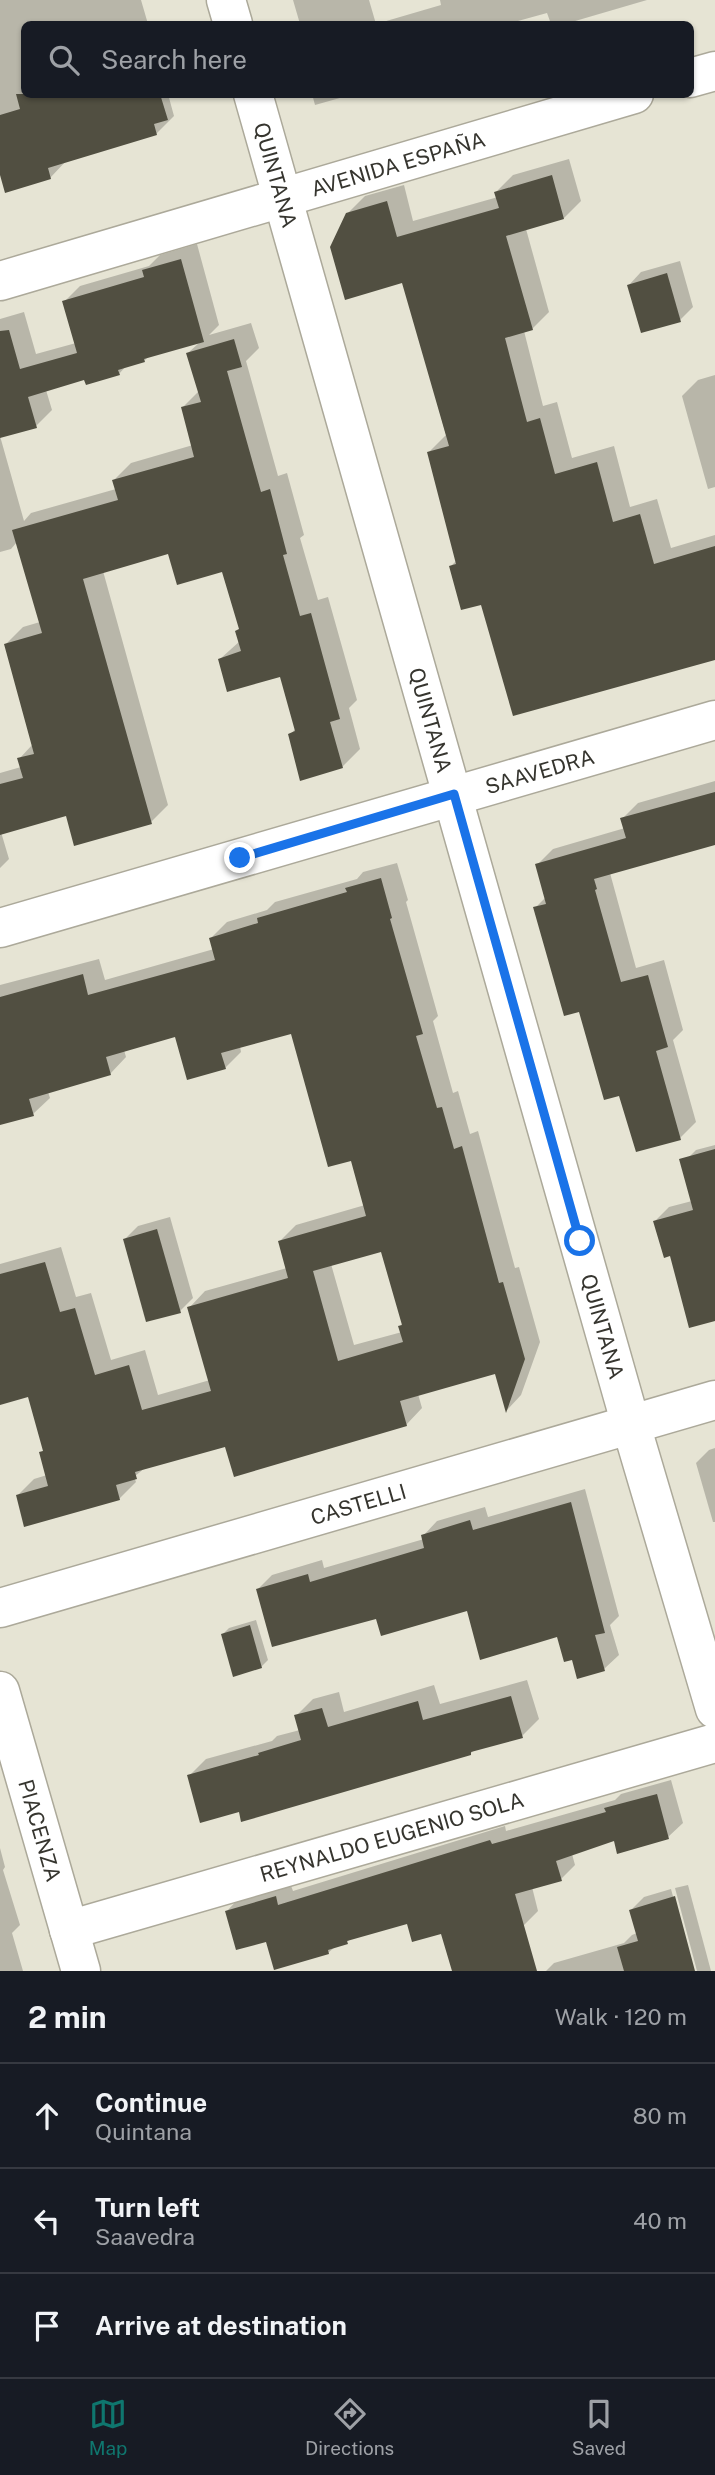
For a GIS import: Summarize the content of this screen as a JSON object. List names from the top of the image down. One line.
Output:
{"streets":{"street":["AVENIDA ESPAÑA","QUINTANA","SAAVEDRA","CASTELLI","PIACENZA","REYNALDO EUGENIO SOLA"]},"crossings":[["AVENIDA ESPAÑA","QUINTANA"],["QUINTANA","SAAVEDRA"],["QUINTANA","CASTELLI"],["PIACENZA","REYNALDO EUGENIO SOLA"]],"page":{"search":"Search here","heading":["2 min","Walk · 120 m"],"list":[["Continue","Quintana","80 m"],["Turn left","Saavedra","40 m"],"Arrive at destination"],"nav":["Map","Directions","Saved"]}}
